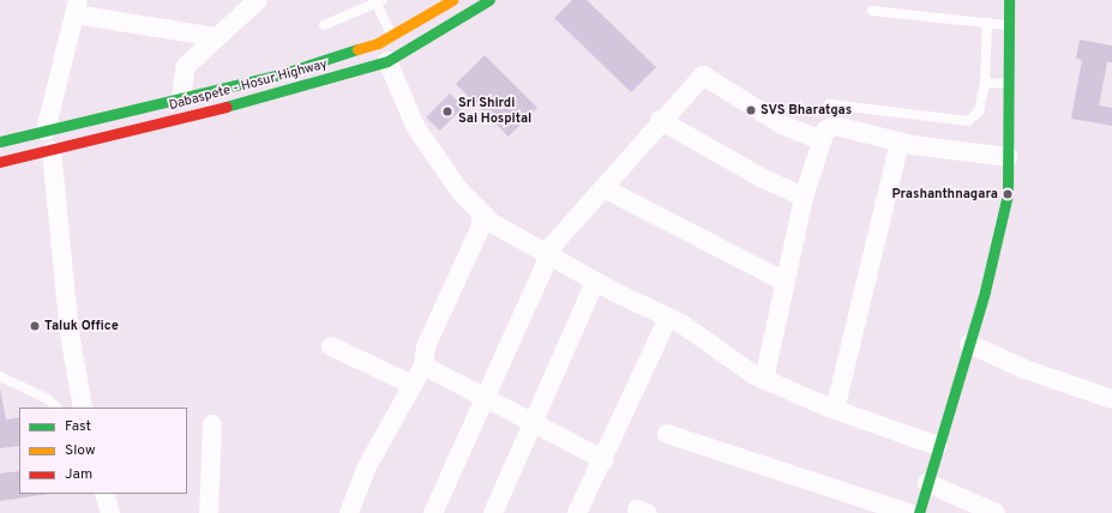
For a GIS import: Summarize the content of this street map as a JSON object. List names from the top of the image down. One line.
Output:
{"streets":{"main road":["Dabaspete - Hosur Highway"]},"places":["SVS Bharatgas","Sri Shirdi Sai Hospital","Prashanthnagara","Taluk Office"],"legend":["Fast","Slow","Jam"]}
